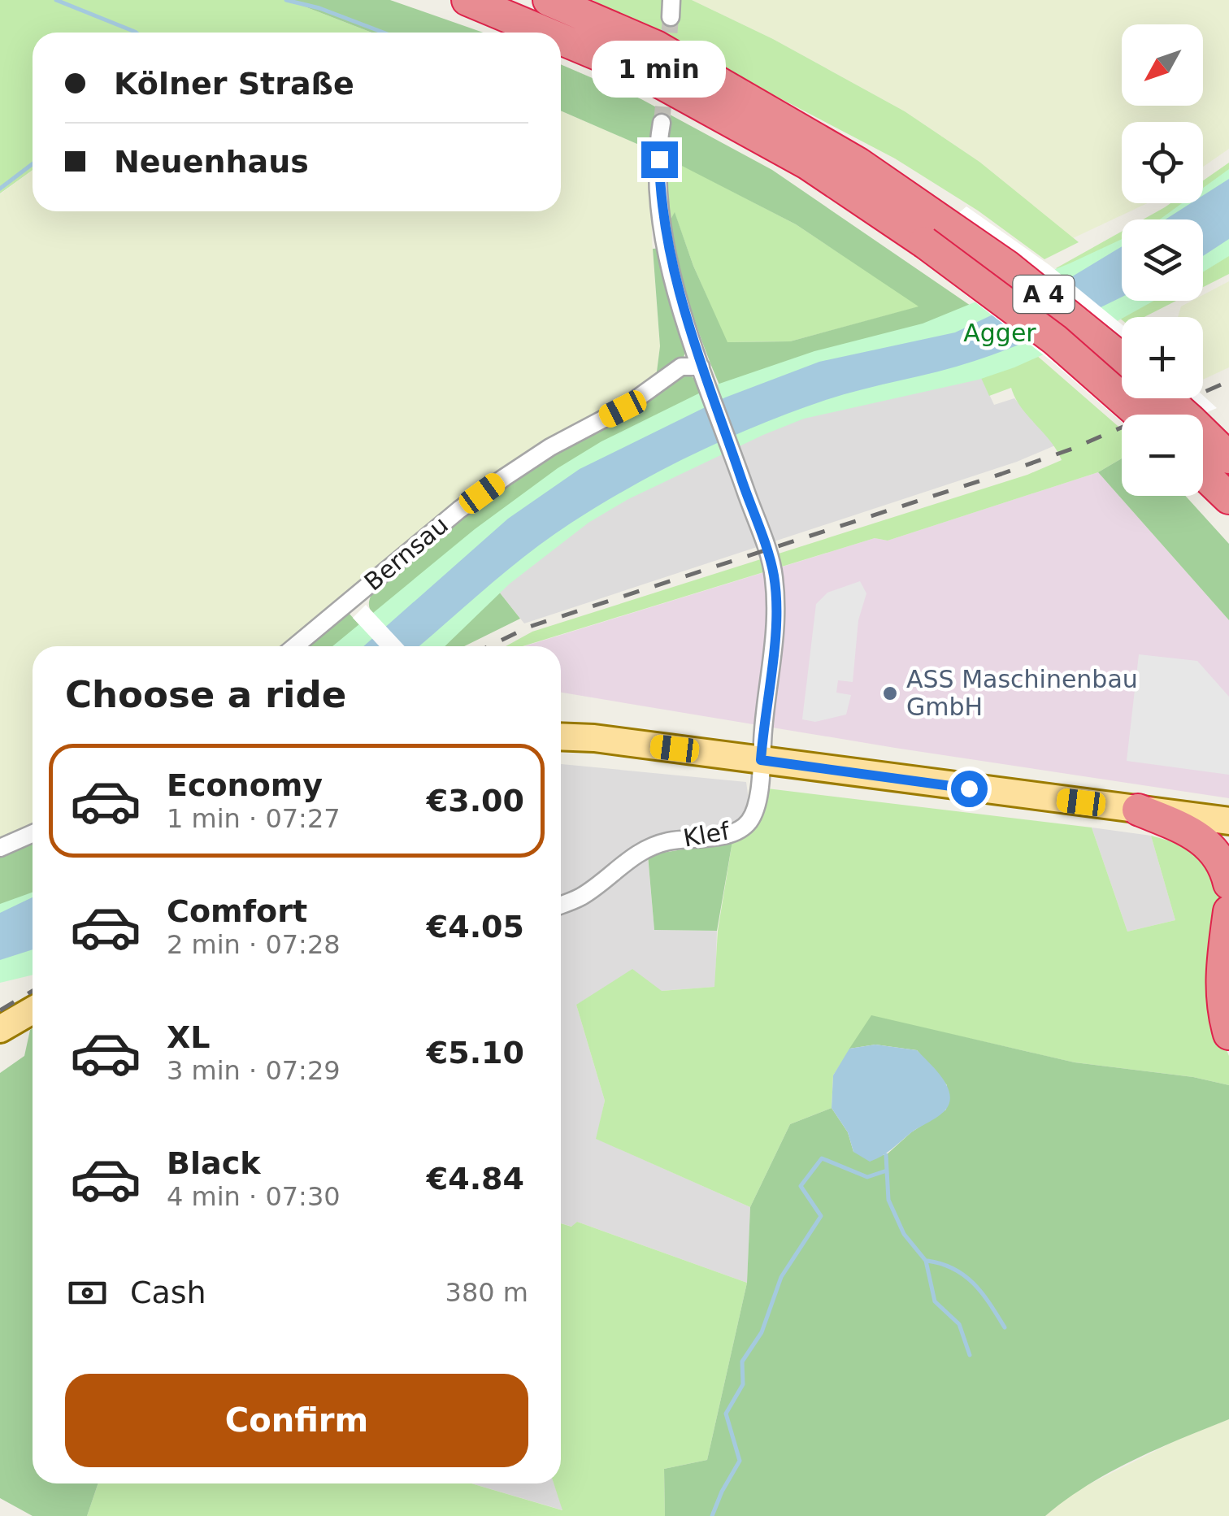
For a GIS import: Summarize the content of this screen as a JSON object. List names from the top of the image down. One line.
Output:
{"streets":{"highway":["A 4"],"street":["Bernsau","Klef"]},"crossings":[["Bernsau","Klef"]],"parks":["Agger"],"places":["ASS Maschinenbau GmbH"],"north":"bottom left","page":{"map_buttons":["+","−"],"banner":["Kölner Straße","Neuenhaus"],"bubble":"1 min","heading":"Choose a ride","list":[{"name":"Economy","note":"1 min · 07:27","value":"€3.00"},{"name":"Comfort","note":"2 min · 07:28","value":"€4.05"},{"name":"XL","note":"3 min · 07:29","value":"€5.10"},{"name":"Black","note":"4 min · 07:30","value":"€4.84"}],"pay":["Cash","380 m"],"buttons":"Confirm"}}
